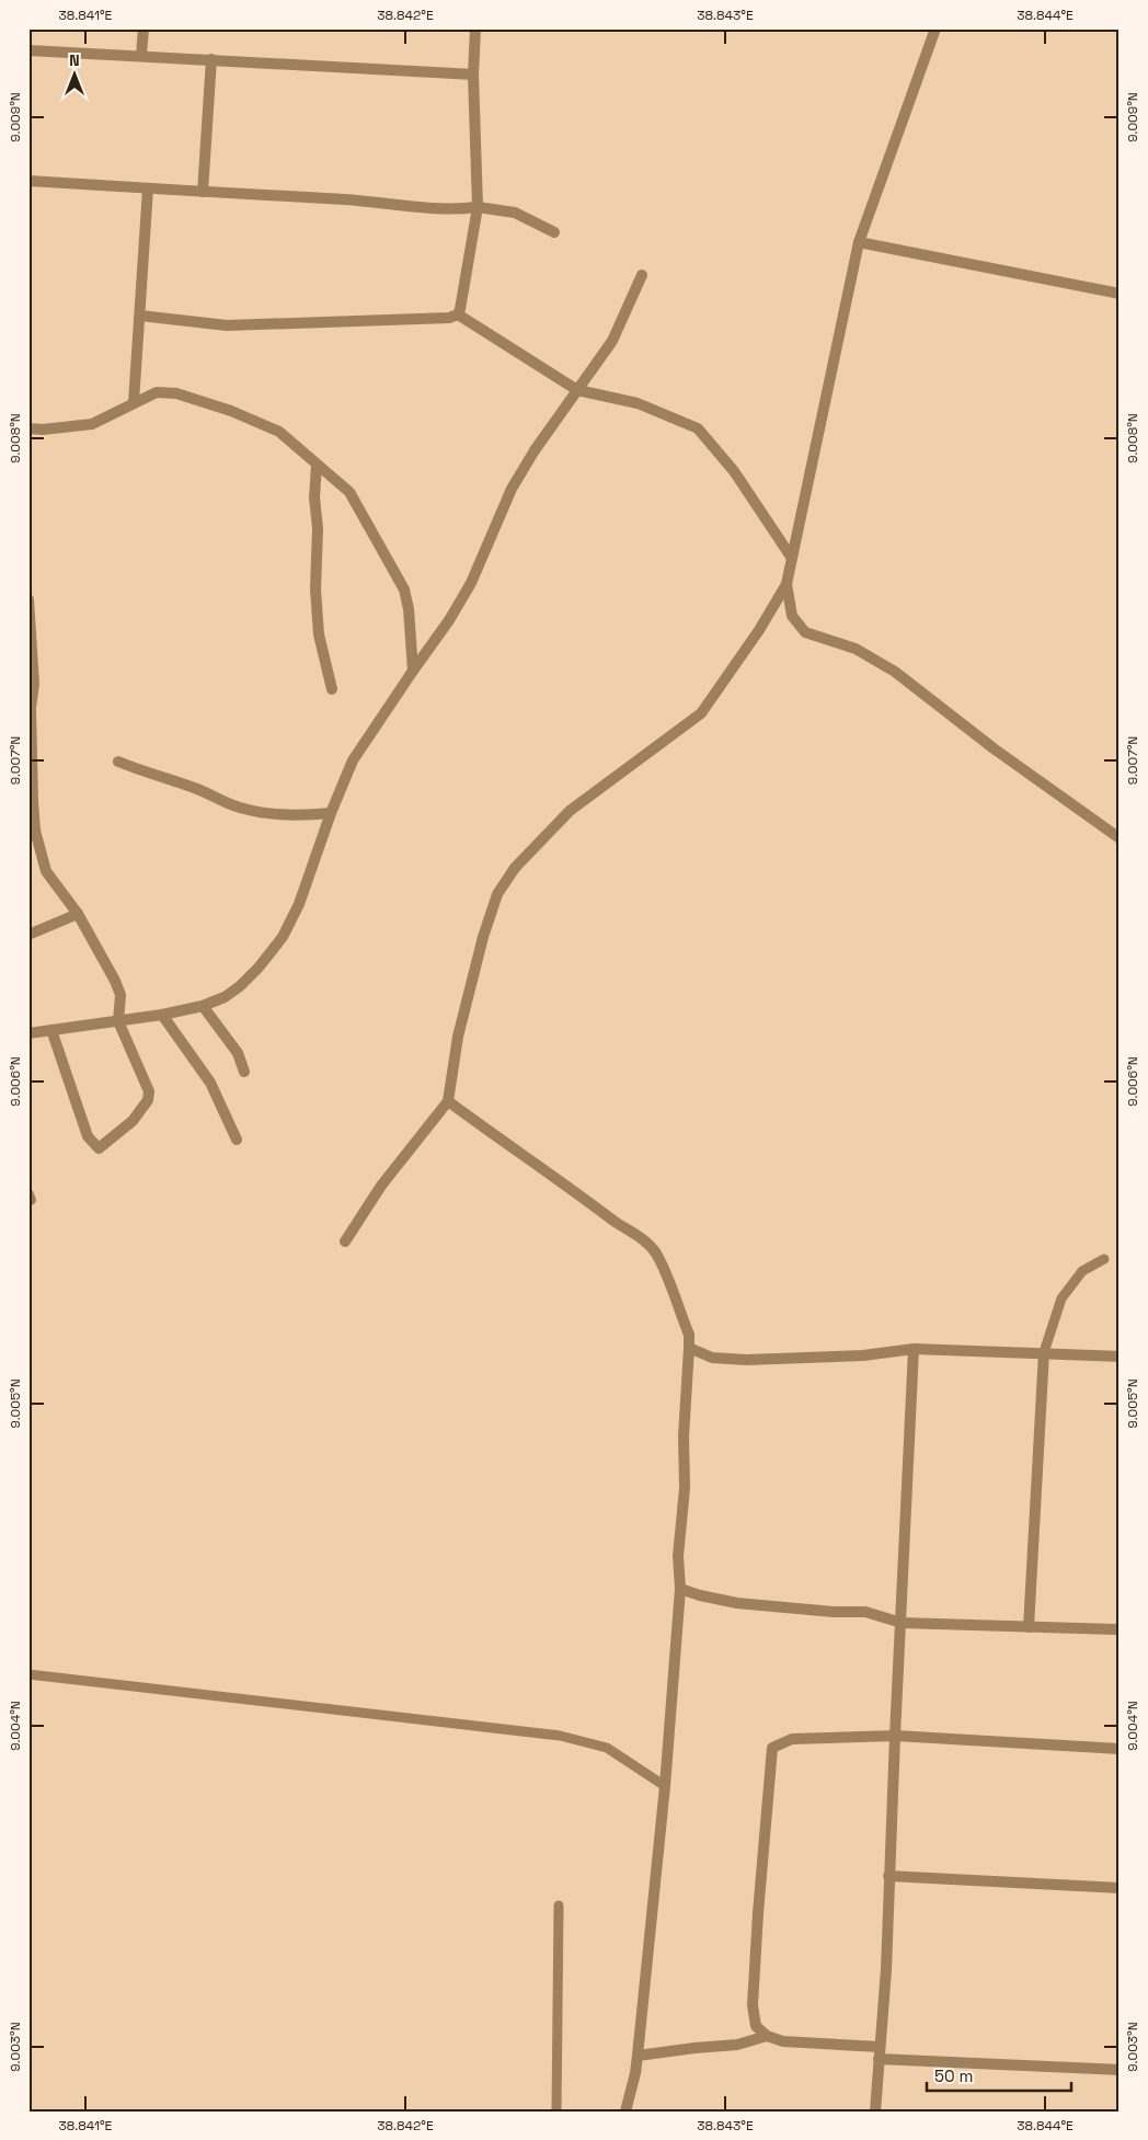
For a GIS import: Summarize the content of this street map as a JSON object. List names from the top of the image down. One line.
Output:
{"scale_bar":"50 m","north":"top","coordinates":["38.841°E","38.842°E","38.843°E","38.844°E","9.009°N","9.008°N","9.007°N","9.006°N","9.005°N","9.004°N","9.003°N"]}
